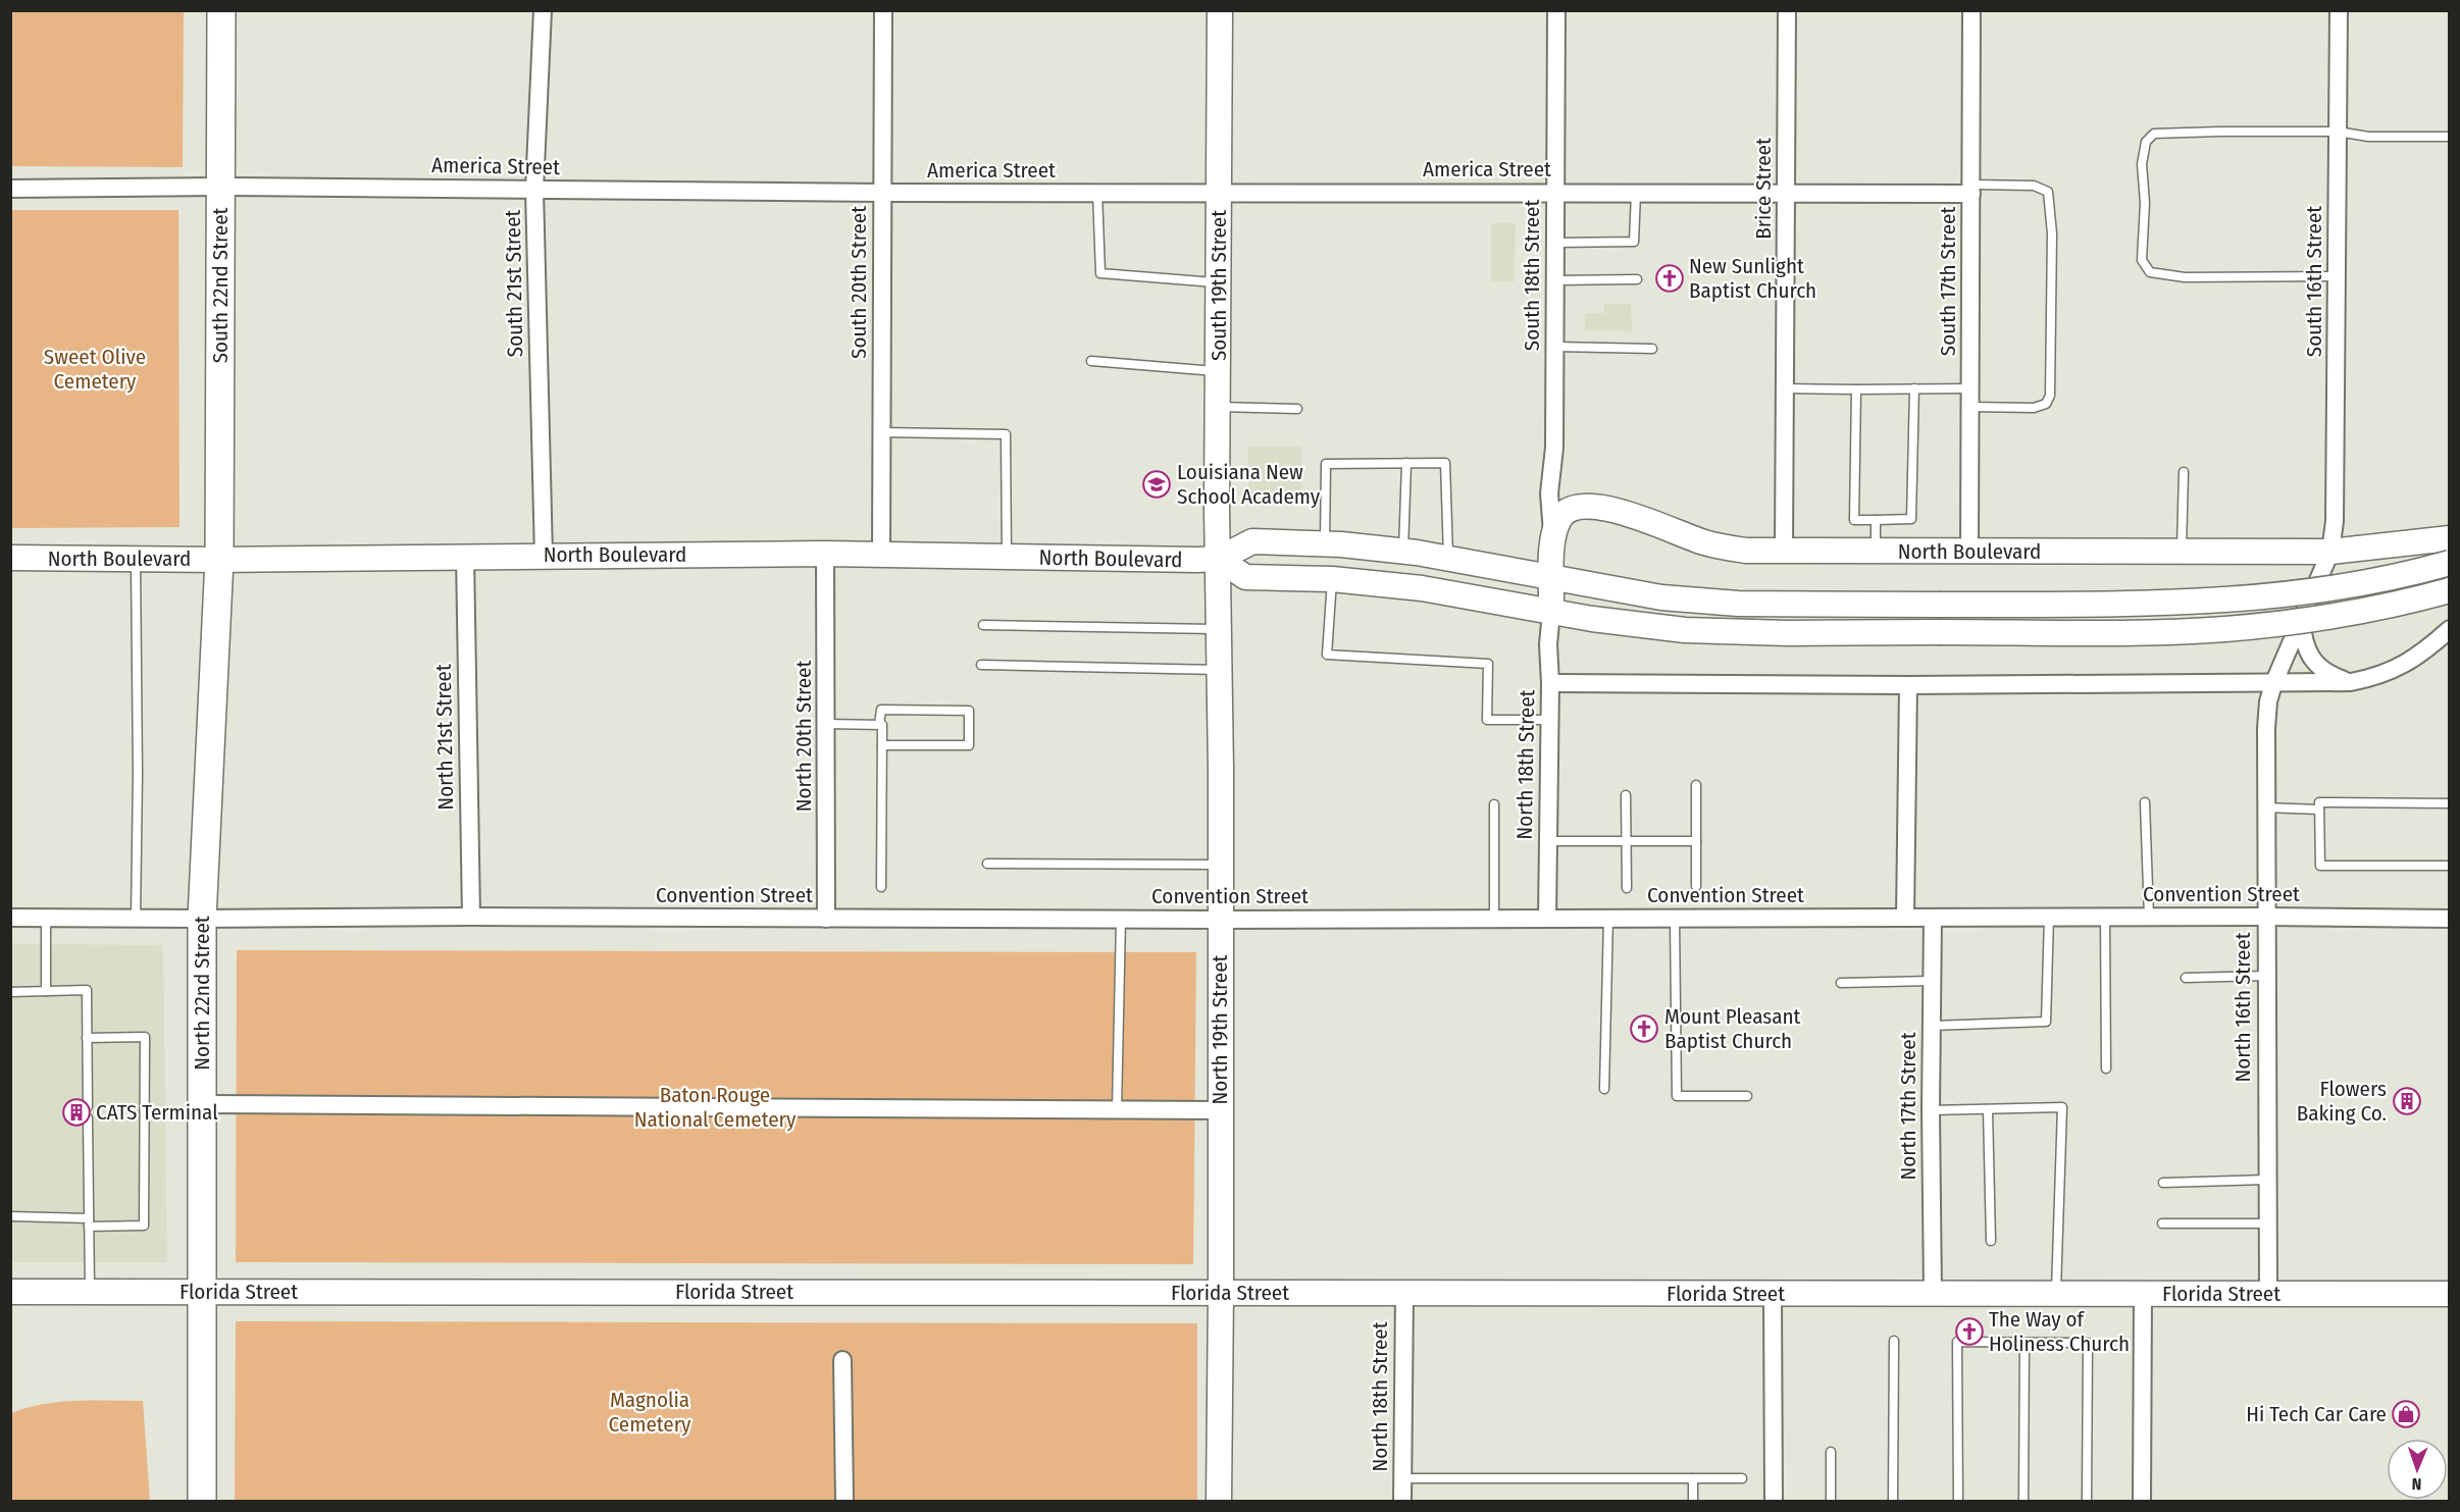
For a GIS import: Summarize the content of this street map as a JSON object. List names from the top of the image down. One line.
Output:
{"streets":{"main road":["South 22nd Street","North 22nd Street"],"street":["America Street","Brice Street","South 18th Street","South 17th Street","South 16th Street","South 20th Street","South 21st Street","South 19th Street","North Boulevard","North 20th Street","North 21st Street","North 18th Street","Convention Street","North 16th Street","North 19th Street","North 17th Street","Florida Street"]},"crossings":[["America Street","Brice Street"],["America Street","South 18th Street"],["America Street","South 17th Street"],["America Street","South 20th Street"],["America Street","South 21st Street"],["America Street","South 22nd Street"],["America Street","South 19th Street"],["Brice Street","North Boulevard"],["South 18th Street","North Boulevard"],["South 17th Street","North Boulevard"],["South 16th Street","North Boulevard"],["South 16th Street","North 16th Street"],["South 20th Street","North Boulevard"],["South 21st Street","North Boulevard"],["South 22nd Street","North Boulevard"],["South 22nd Street","North 22nd Street"],["South 19th Street","North Boulevard"],["South 19th Street","North 19th Street"],["North Boulevard","North 20th Street"],["North Boulevard","North 21st Street"],["North Boulevard","North 18th Street"],["North Boulevard","North 22nd Street"],["North Boulevard","North 16th Street"],["North Boulevard","North 19th Street"],["North 20th Street","Convention Street"],["North 21st Street","Convention Street"],["North 18th Street","Convention Street"],["North 18th Street","Florida Street"],["Convention Street","North 22nd Street"],["Convention Street","North 16th Street"],["Convention Street","North 19th Street"],["Convention Street","North 17th Street"],["North 22nd Street","Florida Street"],["North 16th Street","Florida Street"],["North 19th Street","Florida Street"],["North 17th Street","Florida Street"]],"parks":["Sweet Olive Cemetery","Baton Rouge National Cemetery","Magnolia Cemetery"],"places":{"church":["New Sunlight Baptist Church","Mount Pleasant Baptist Church","The Way of Holiness Church"],"school or university":["Louisiana New School Academy"],"building":["Flowers Baking Co.","CATS Terminal"],"shop":["Hi Tech Car Care"]},"north":"bottom"}
